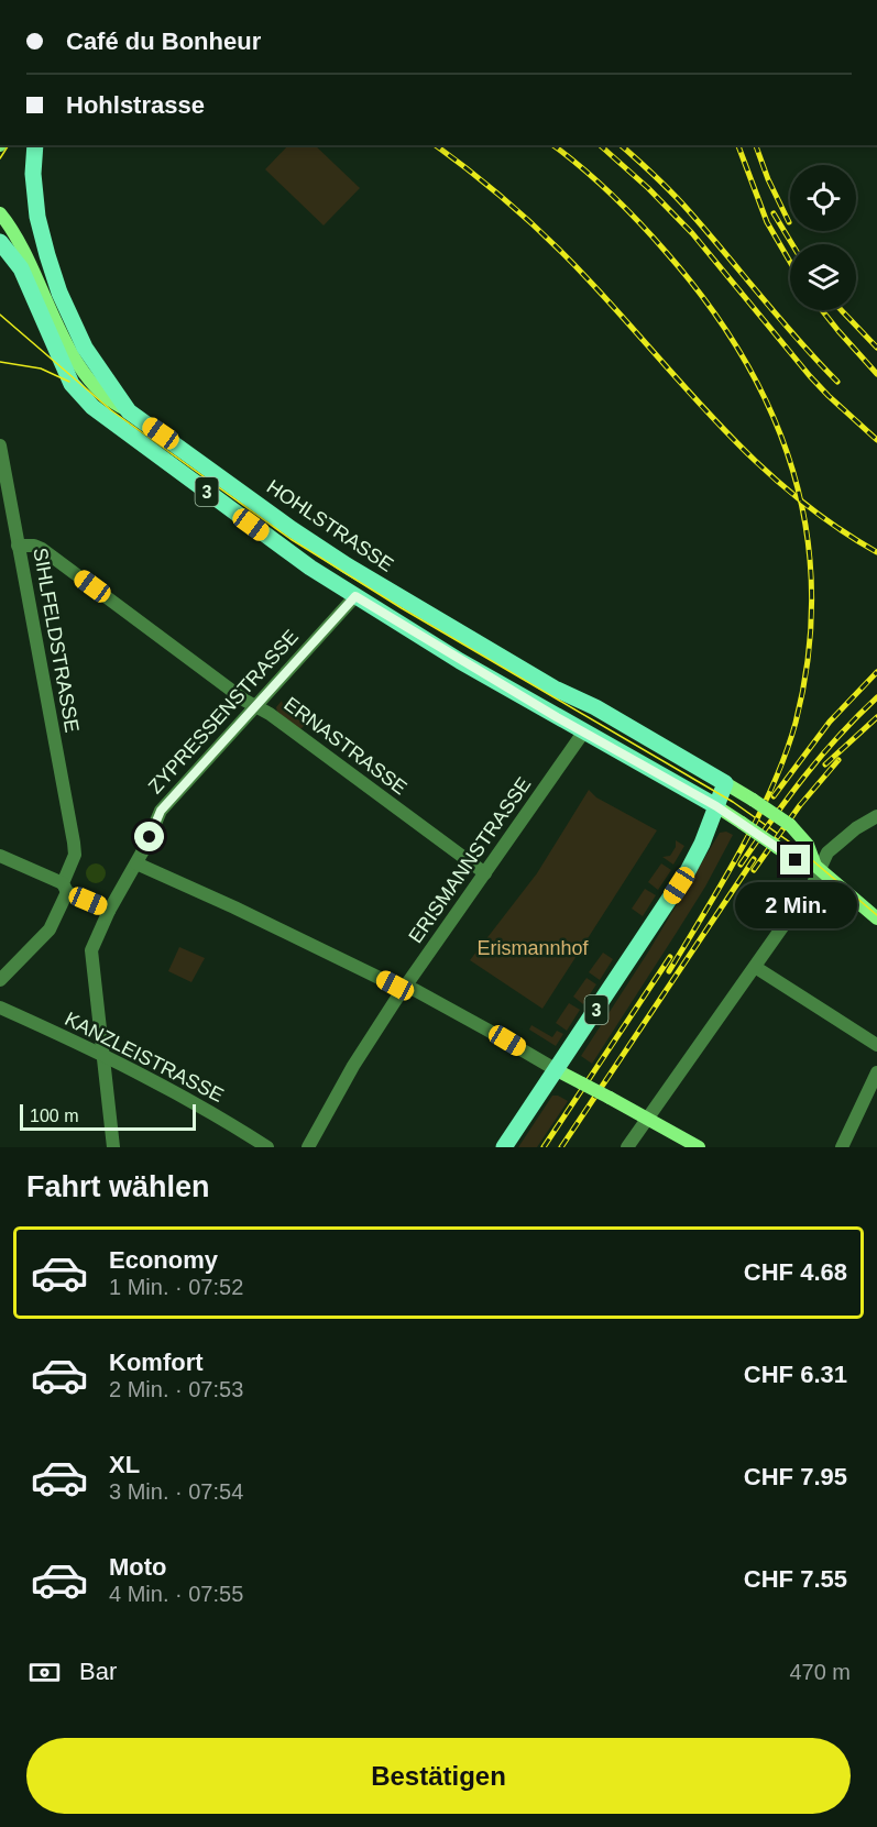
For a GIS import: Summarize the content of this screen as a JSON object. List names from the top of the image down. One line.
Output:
{"streets":{"main road":["3","HOHLSTRASSE"],"street":["SIHLFELDSTRASSE","ZYPRESSENSTRASSE","ERNASTRASSE","ERISMANNSTRASSE","KANZLEISTRASSE"]},"crossings":[["3","HOHLSTRASSE"],["HOHLSTRASSE","ZYPRESSENSTRASSE"],["HOHLSTRASSE","ERISMANNSTRASSE"],["SIHLFELDSTRASSE","ERNASTRASSE"],["ZYPRESSENSTRASSE","ERNASTRASSE"],["ERNASTRASSE","ERISMANNSTRASSE"]],"parks":["Erismannhof"],"scale_bar":"100 m","page":{"banner":["Café du Bonheur","Hohlstrasse"],"bubble":"2 Min.","scale":"100 m","heading":"Fahrt wählen","list":[{"name":"Economy","note":"1 Min. · 07:52","value":"CHF 4.68"},{"name":"Komfort","note":"2 Min. · 07:53","value":"CHF 6.31"},{"name":"XL","note":"3 Min. · 07:54","value":"CHF 7.95"},{"name":"Moto","note":"4 Min. · 07:55","value":"CHF 7.55"}],"pay":["Bar","470 m"],"buttons":"Bestätigen"}}
